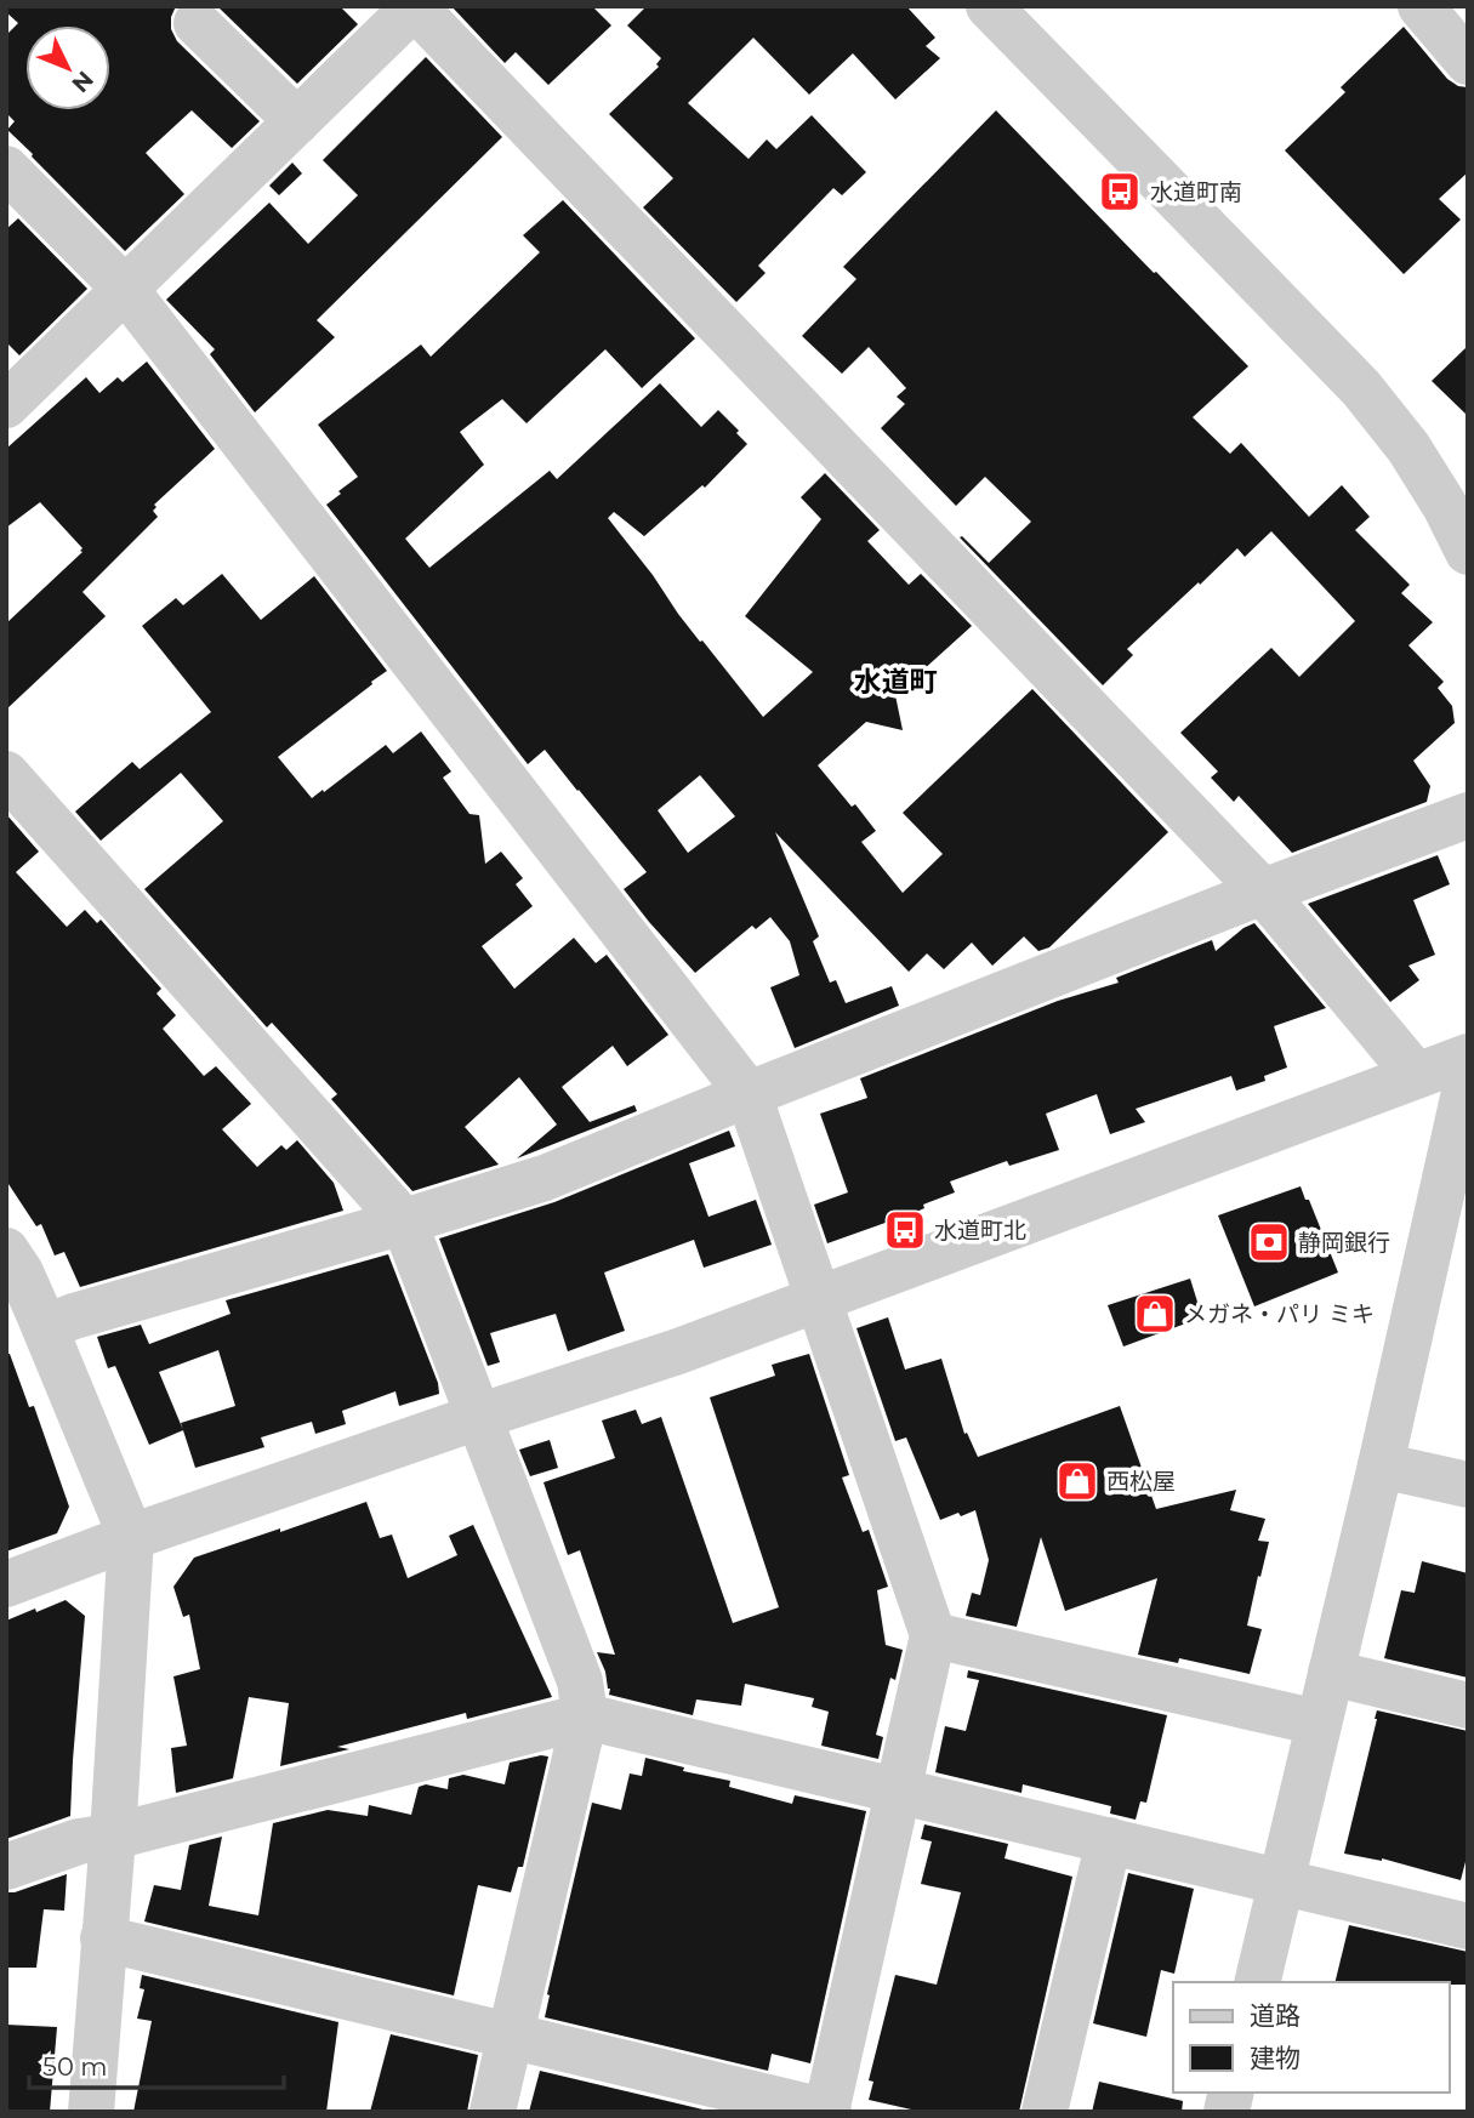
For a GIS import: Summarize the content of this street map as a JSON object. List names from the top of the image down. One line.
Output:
{"districts":["水道町"],"places":{"bus stop":["水道町南","水道町北"],"bank":["静岡銀行"],"shop":["メガネ・パリ ミキ","西松屋"]},"legend":["道路","建物"],"scale_bar":"50 m","north":"bottom right"}
